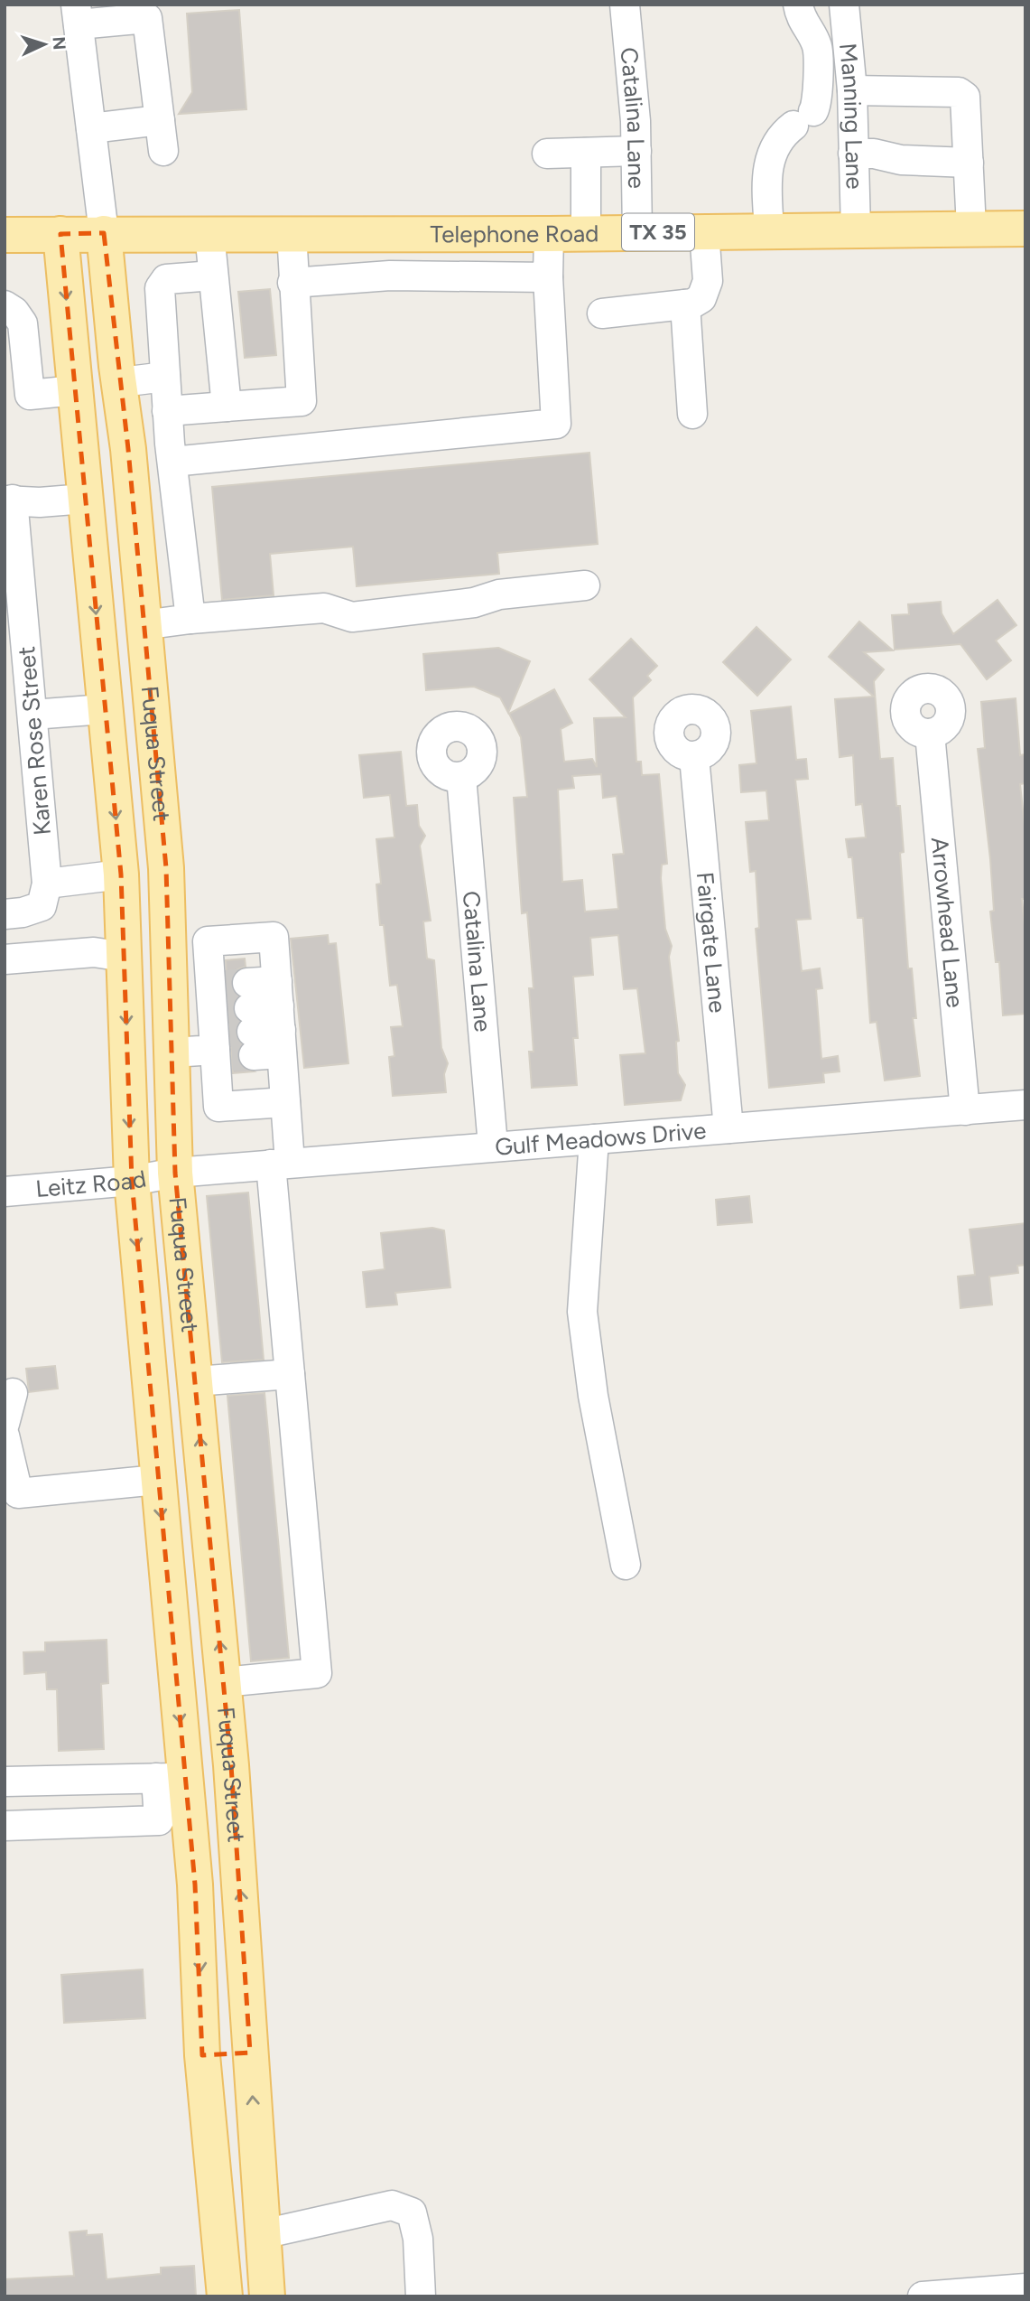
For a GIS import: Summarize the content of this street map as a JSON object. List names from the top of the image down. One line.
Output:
{"streets":{"main road":["TX 35","Telephone Road","Fuqua Street"],"street":["Manning Lane","Catalina Lane","Karen Rose Street","Arrowhead Lane","Fairgate Lane","Gulf Meadows Drive","Leitz Road"]},"crossings":[["Manning Lane","Telephone Road"],["Catalina Lane","Telephone Road"],["Catalina Lane","Gulf Meadows Drive"],["Telephone Road","Fuqua Street"],["Fuqua Street","Gulf Meadows Drive"],["Fuqua Street","Leitz Road"],["Arrowhead Lane","Gulf Meadows Drive"],["Fairgate Lane","Gulf Meadows Drive"],["Gulf Meadows Drive","Leitz Road"]],"north":"right"}
